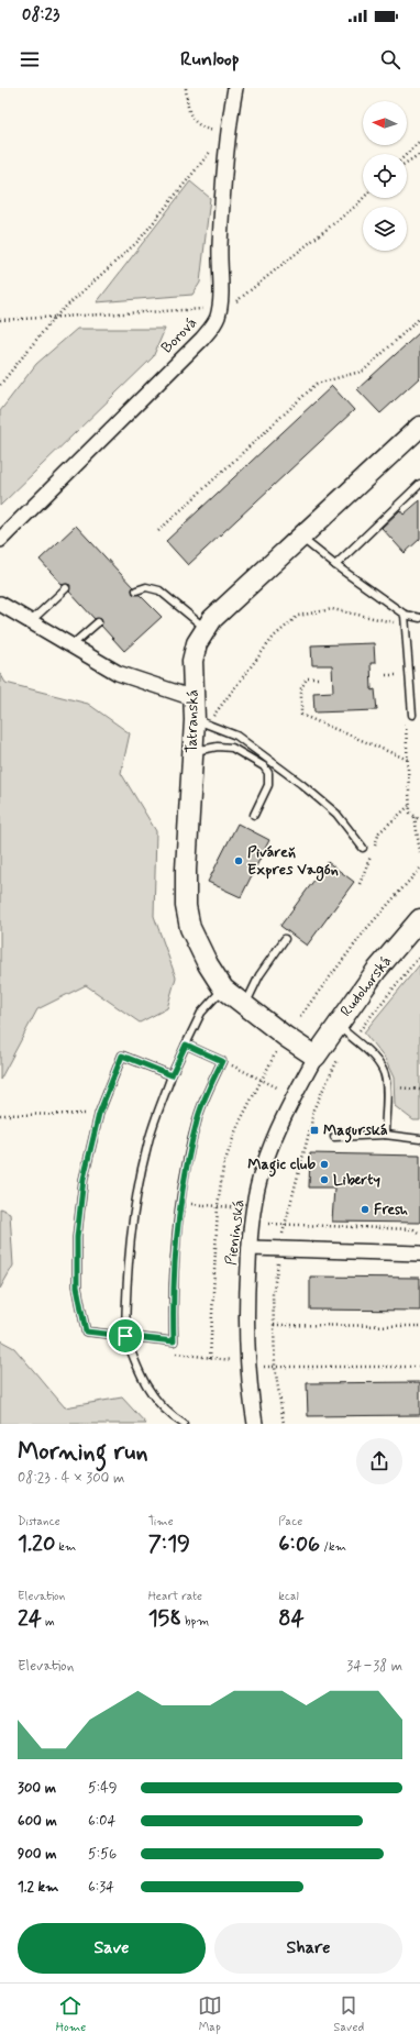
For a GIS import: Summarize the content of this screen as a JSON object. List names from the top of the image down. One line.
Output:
{"streets":{"street":["Borová","Tatranská","Rudohorská","Pieninská"]},"crossings":[["Tatranská","Rudohorská"],["Tatranská","Pieninská"],["Rudohorská","Pieninská"]],"places":{"other":["Piváreň Expres Vagón","Magic club","Liberty","Fresh"],"transit":["Magurská"]},"north":"left","page":{"status":"08:23","header":"Runloop","heading":["Morning run","08:23 · 4 × 300 m"],"stats":[["Distance","1.20 km"],["Time","7:19"],["Pace","6:06 /km"],["Elevation","24 m"],["Heart rate","158 bpm"],["kcal","84"]],"chart":["Elevation","34–38 m"],"list":[{"name":"300 m","note":"5:49"},{"name":"600 m","note":"6:04"},{"name":"900 m","note":"5:56"},{"name":"1.2 km","note":"6:34"}],"buttons":["Save","Share"],"tabs":["Home","Map","Saved"]}}
